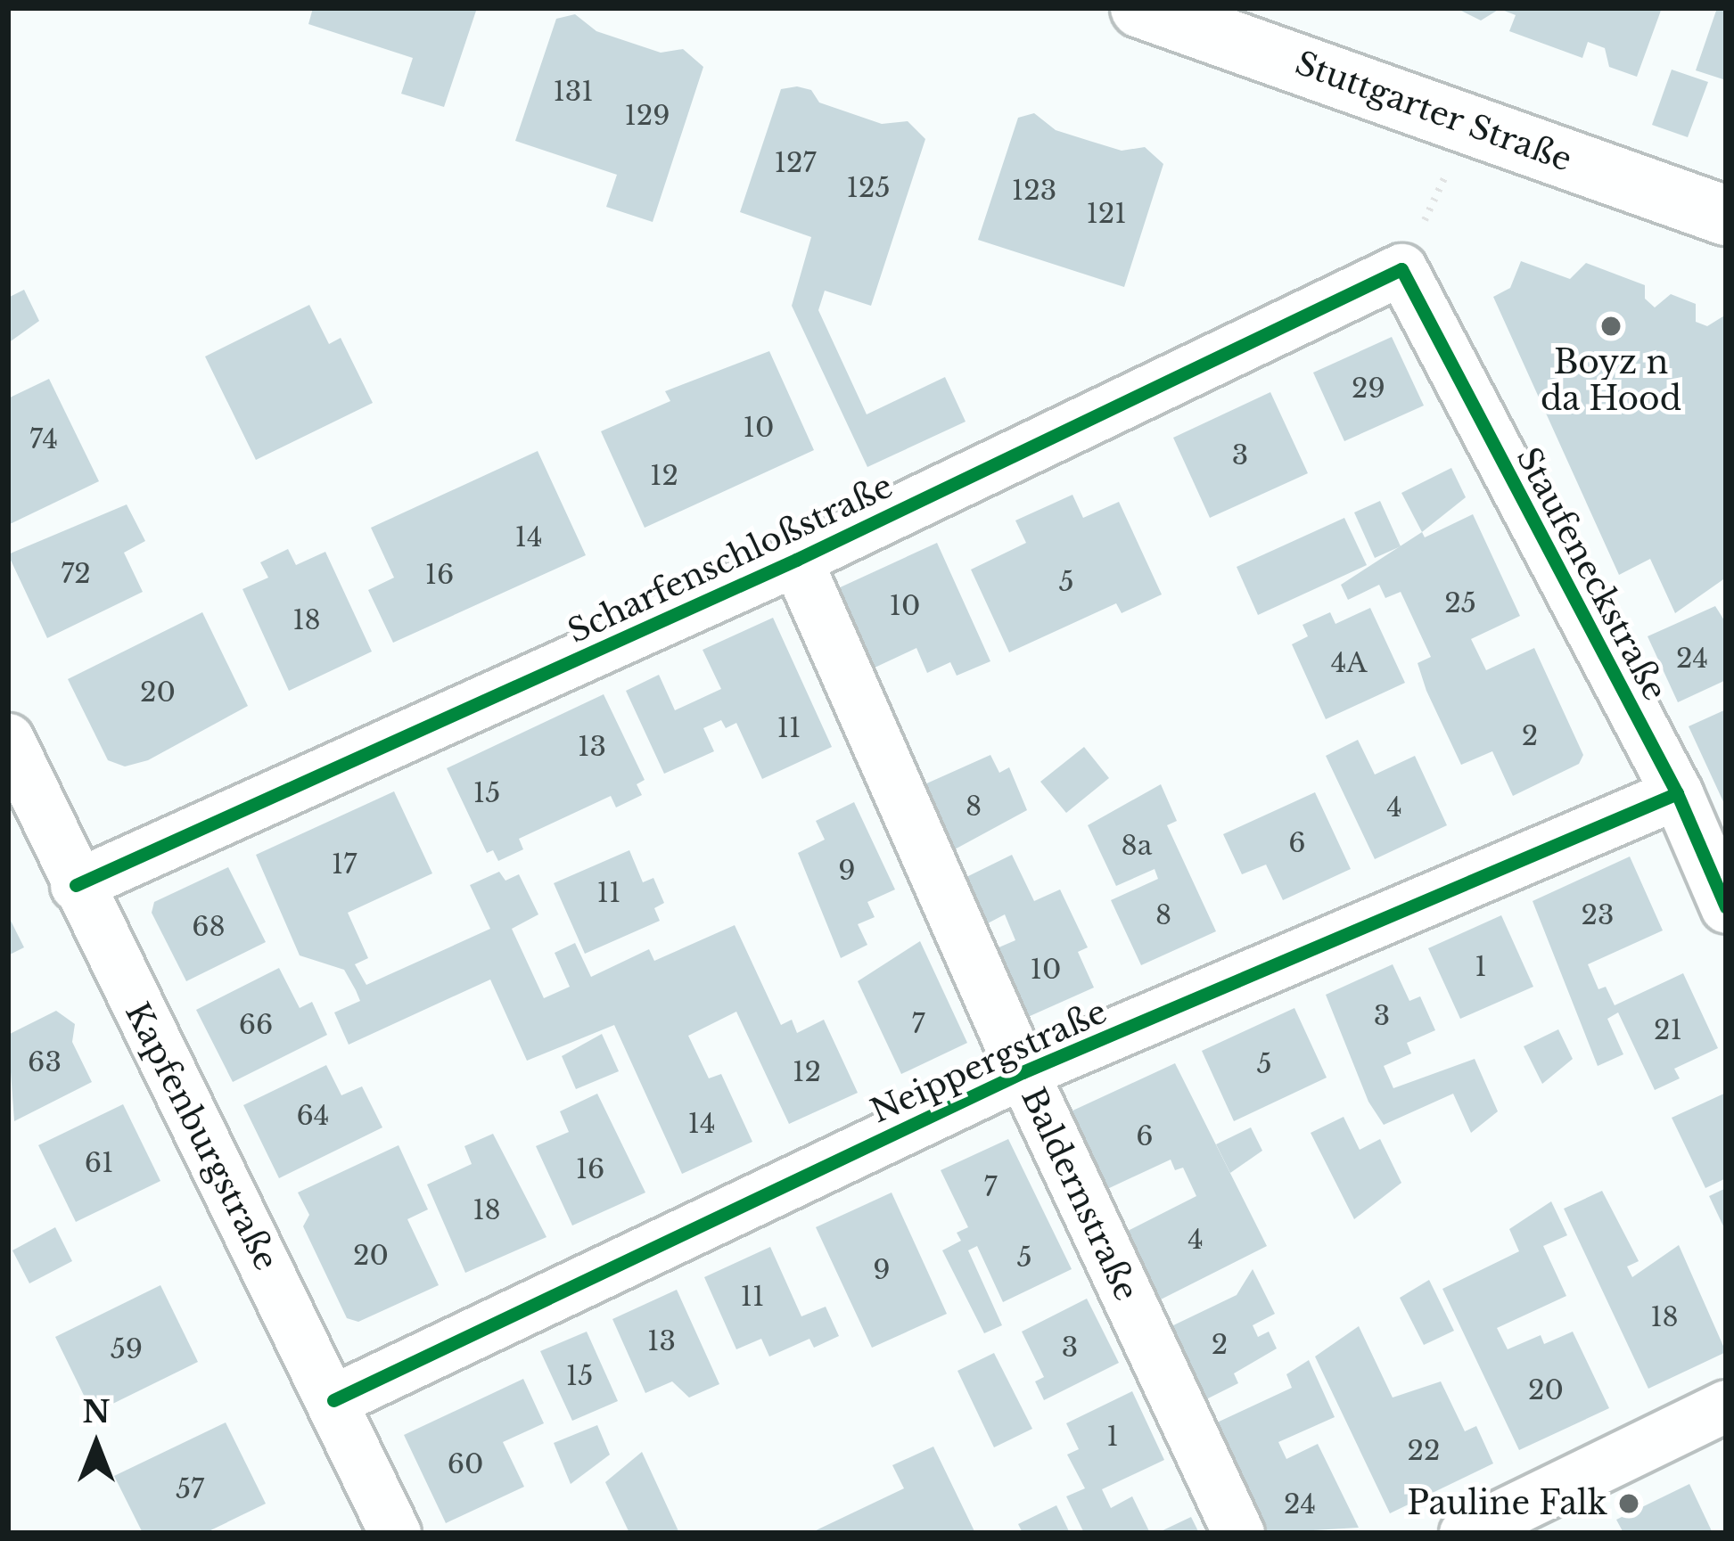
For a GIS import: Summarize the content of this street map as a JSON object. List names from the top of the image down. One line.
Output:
{"streets":{"main road":["Stuttgarter Straße"],"street":["Scharfenschloßstraße","Staufeneckstraße","Neippergstraße","Kapfenburgstraße","Baldernstraße"]},"crossings":[["Scharfenschloßstraße","Staufeneckstraße"],["Scharfenschloßstraße","Kapfenburgstraße"],["Scharfenschloßstraße","Baldernstraße"],["Staufeneckstraße","Neippergstraße"],["Neippergstraße","Kapfenburgstraße"],["Neippergstraße","Baldernstraße"]],"places":["Boyz n da Hood","Pauline Falk"],"house_numbers":["131","129","127","125","123","121","29","10","74","3","12","14","72","16","5","25","10","18","24","4A","20","11","2","13","15","8","4","6","8a","17","9","11","8","23","68","1","10","3","7","66","21","63","5","12","64","14","6","61","16","7","18","4","20","5","9","11","18","13","2","3","59","15","20","1","22","60","57","24"],"north":"top"}
